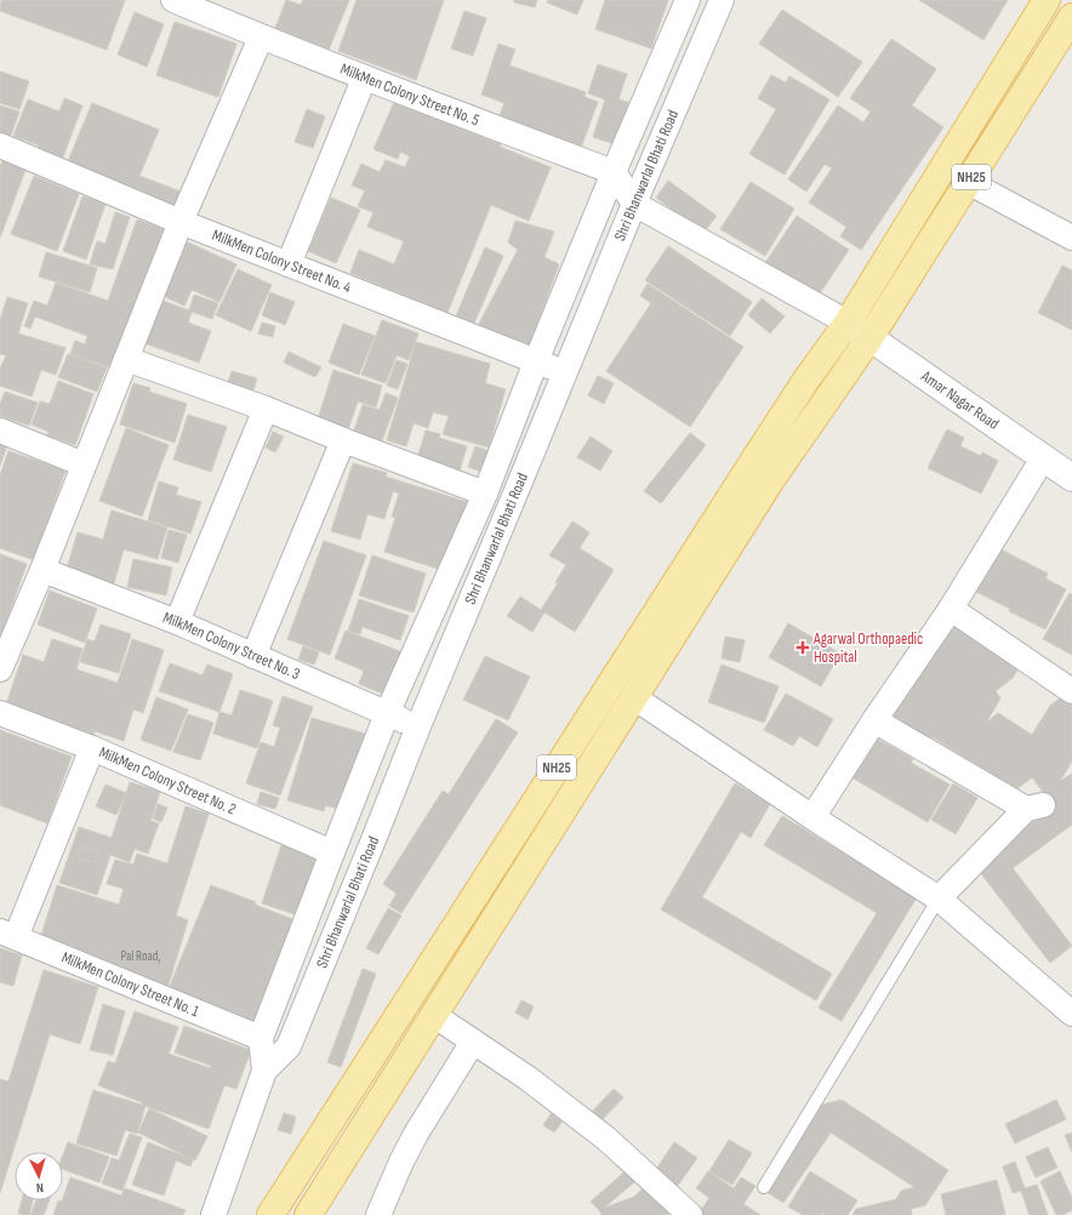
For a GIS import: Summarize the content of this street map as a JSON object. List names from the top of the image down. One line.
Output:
{"streets":{"main road":["NH25"],"street":["MilkMen Colony Street No. 5","Shri Bhanwarlal Bhati Road","MilkMen Colony Street No. 4","Amar Nagar Road","MilkMen Colony Street No. 3","MilkMen Colony Street No. 2","MilkMen Colony Street No. 1"]},"crossings":[["MilkMen Colony Street No. 5","Shri Bhanwarlal Bhati Road"],["Shri Bhanwarlal Bhati Road","MilkMen Colony Street No. 4"],["Shri Bhanwarlal Bhati Road","MilkMen Colony Street No. 3"],["Shri Bhanwarlal Bhati Road","MilkMen Colony Street No. 2"],["Shri Bhanwarlal Bhati Road","MilkMen Colony Street No. 1"],["NH25","Amar Nagar Road"]],"places":{"health":["Agarwal Orthopaedic Hospital"]},"house_numbers":["Pal Road,"],"north":"bottom"}
